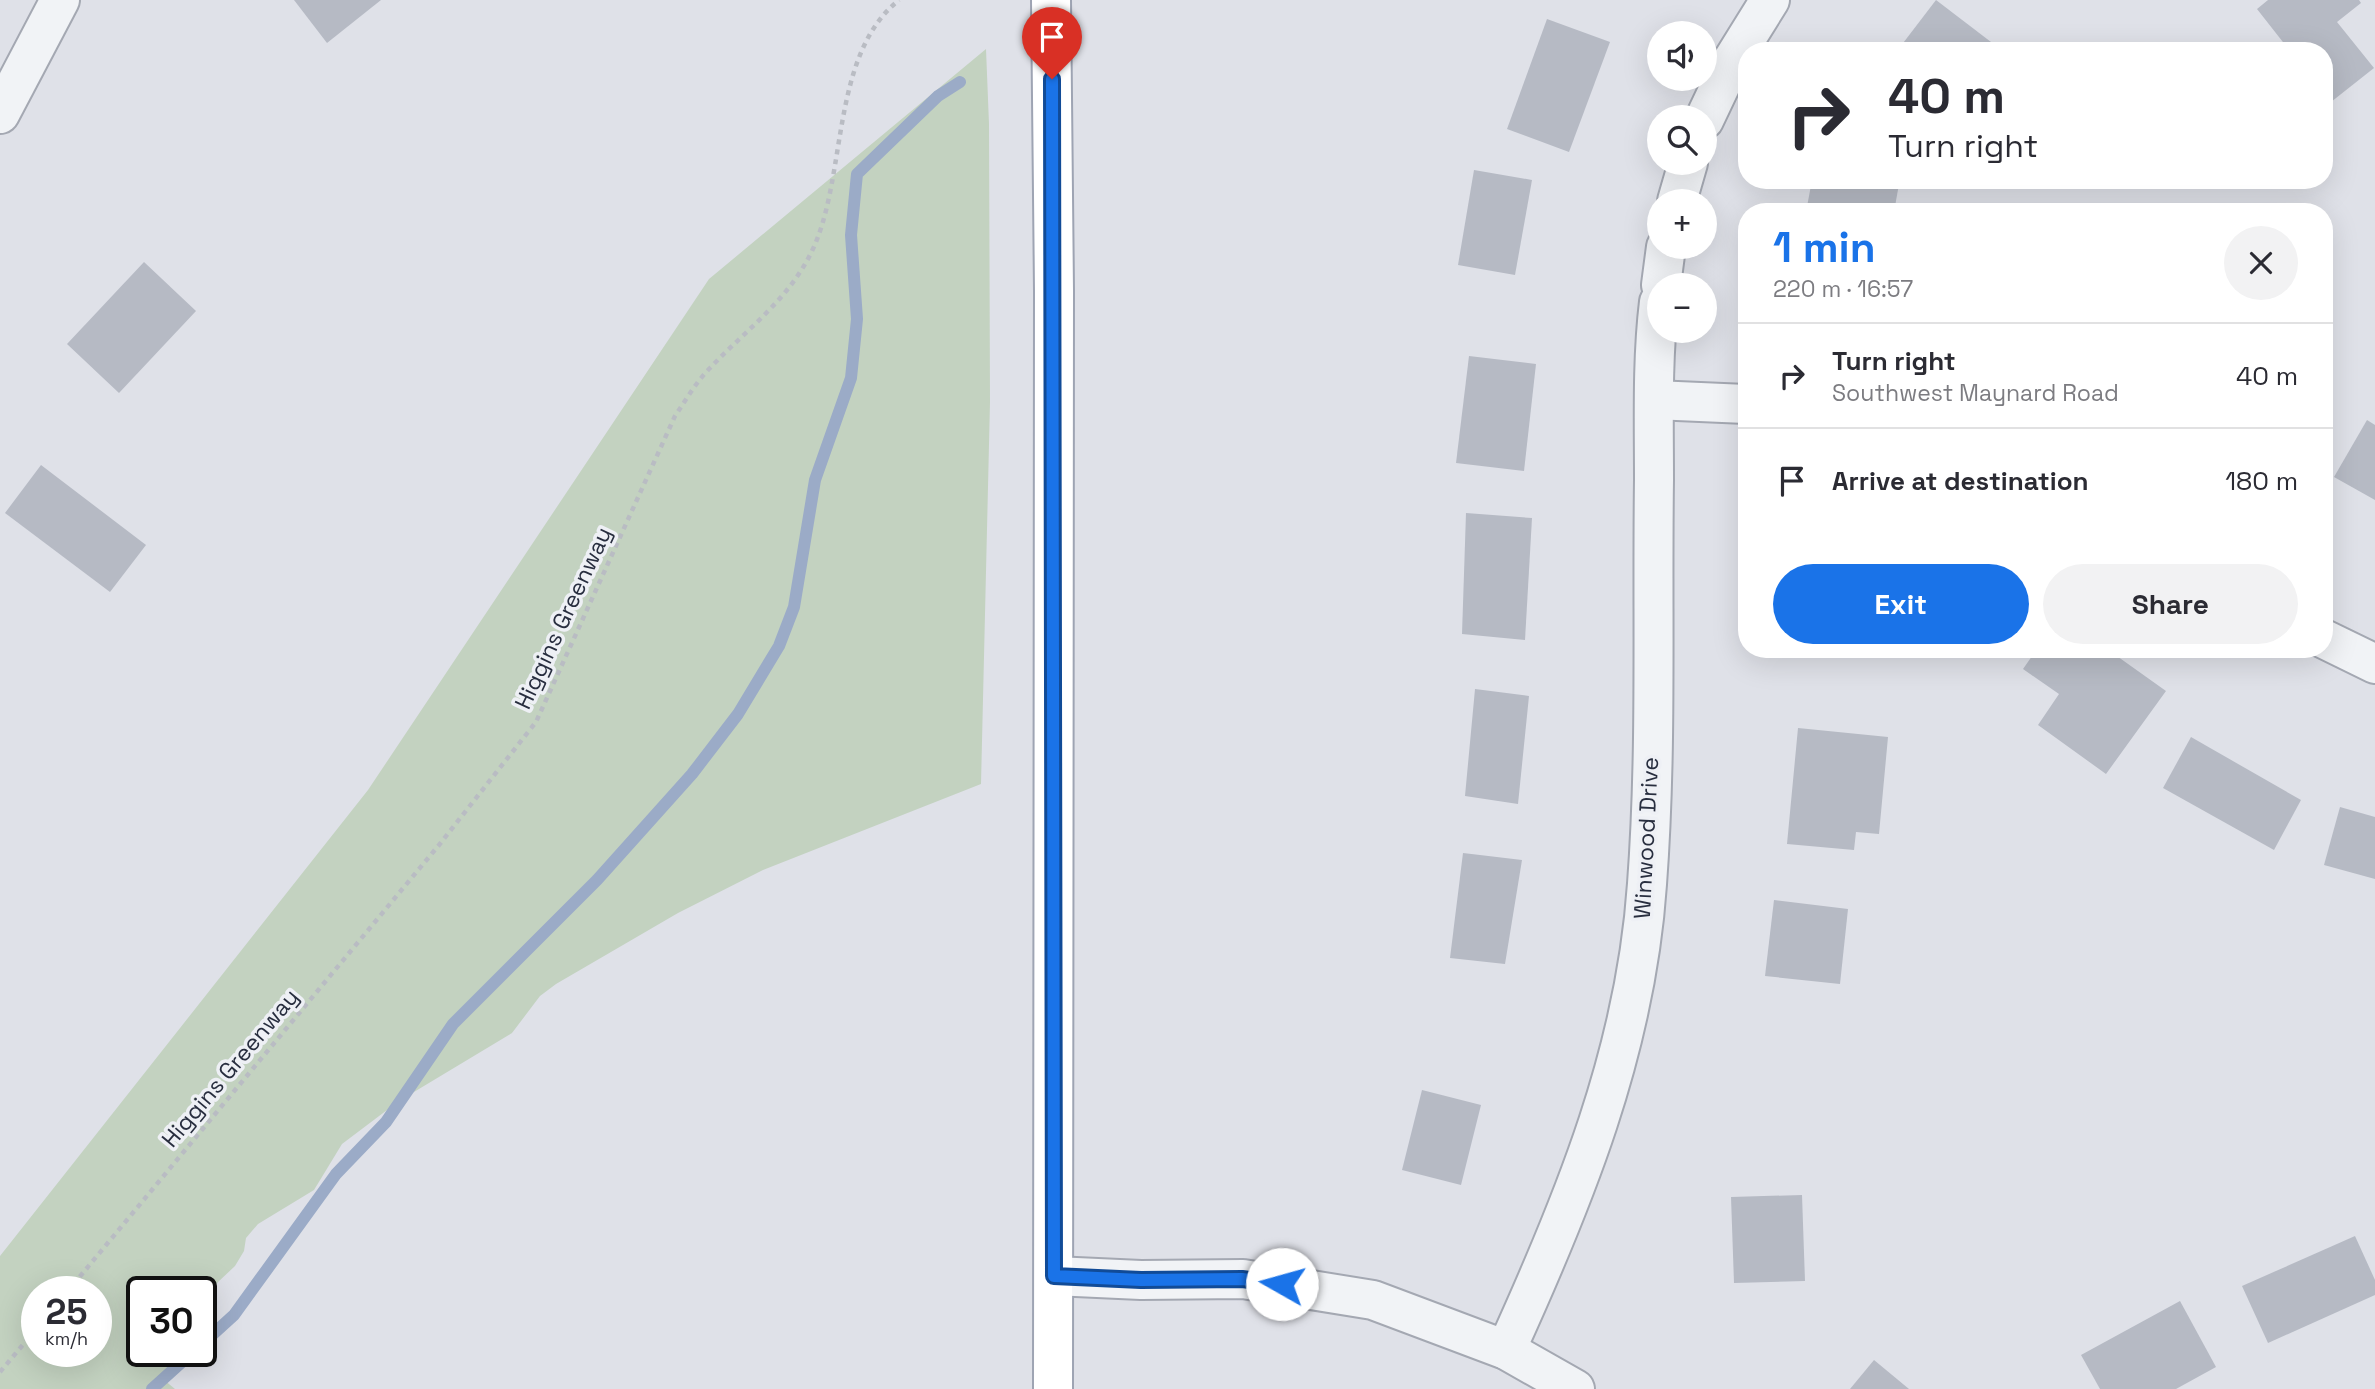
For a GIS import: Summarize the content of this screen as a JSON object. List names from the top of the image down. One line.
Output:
{"streets":{"street":["Winwood Drive"],"path":["Higgins Greenway"]},"page":{"map_buttons":["+","−"],"turn":["40 m","Turn right"],"heading":["1 min","220 m · 16:57"],"list":[{"name":"Turn right","note":"Southwest Maynard Road","value":"40 m"},{"name":"Arrive at destination","value":"180 m"}],"buttons":["Exit","Share"],"speed":"25 km/h","limit":"30"}}
